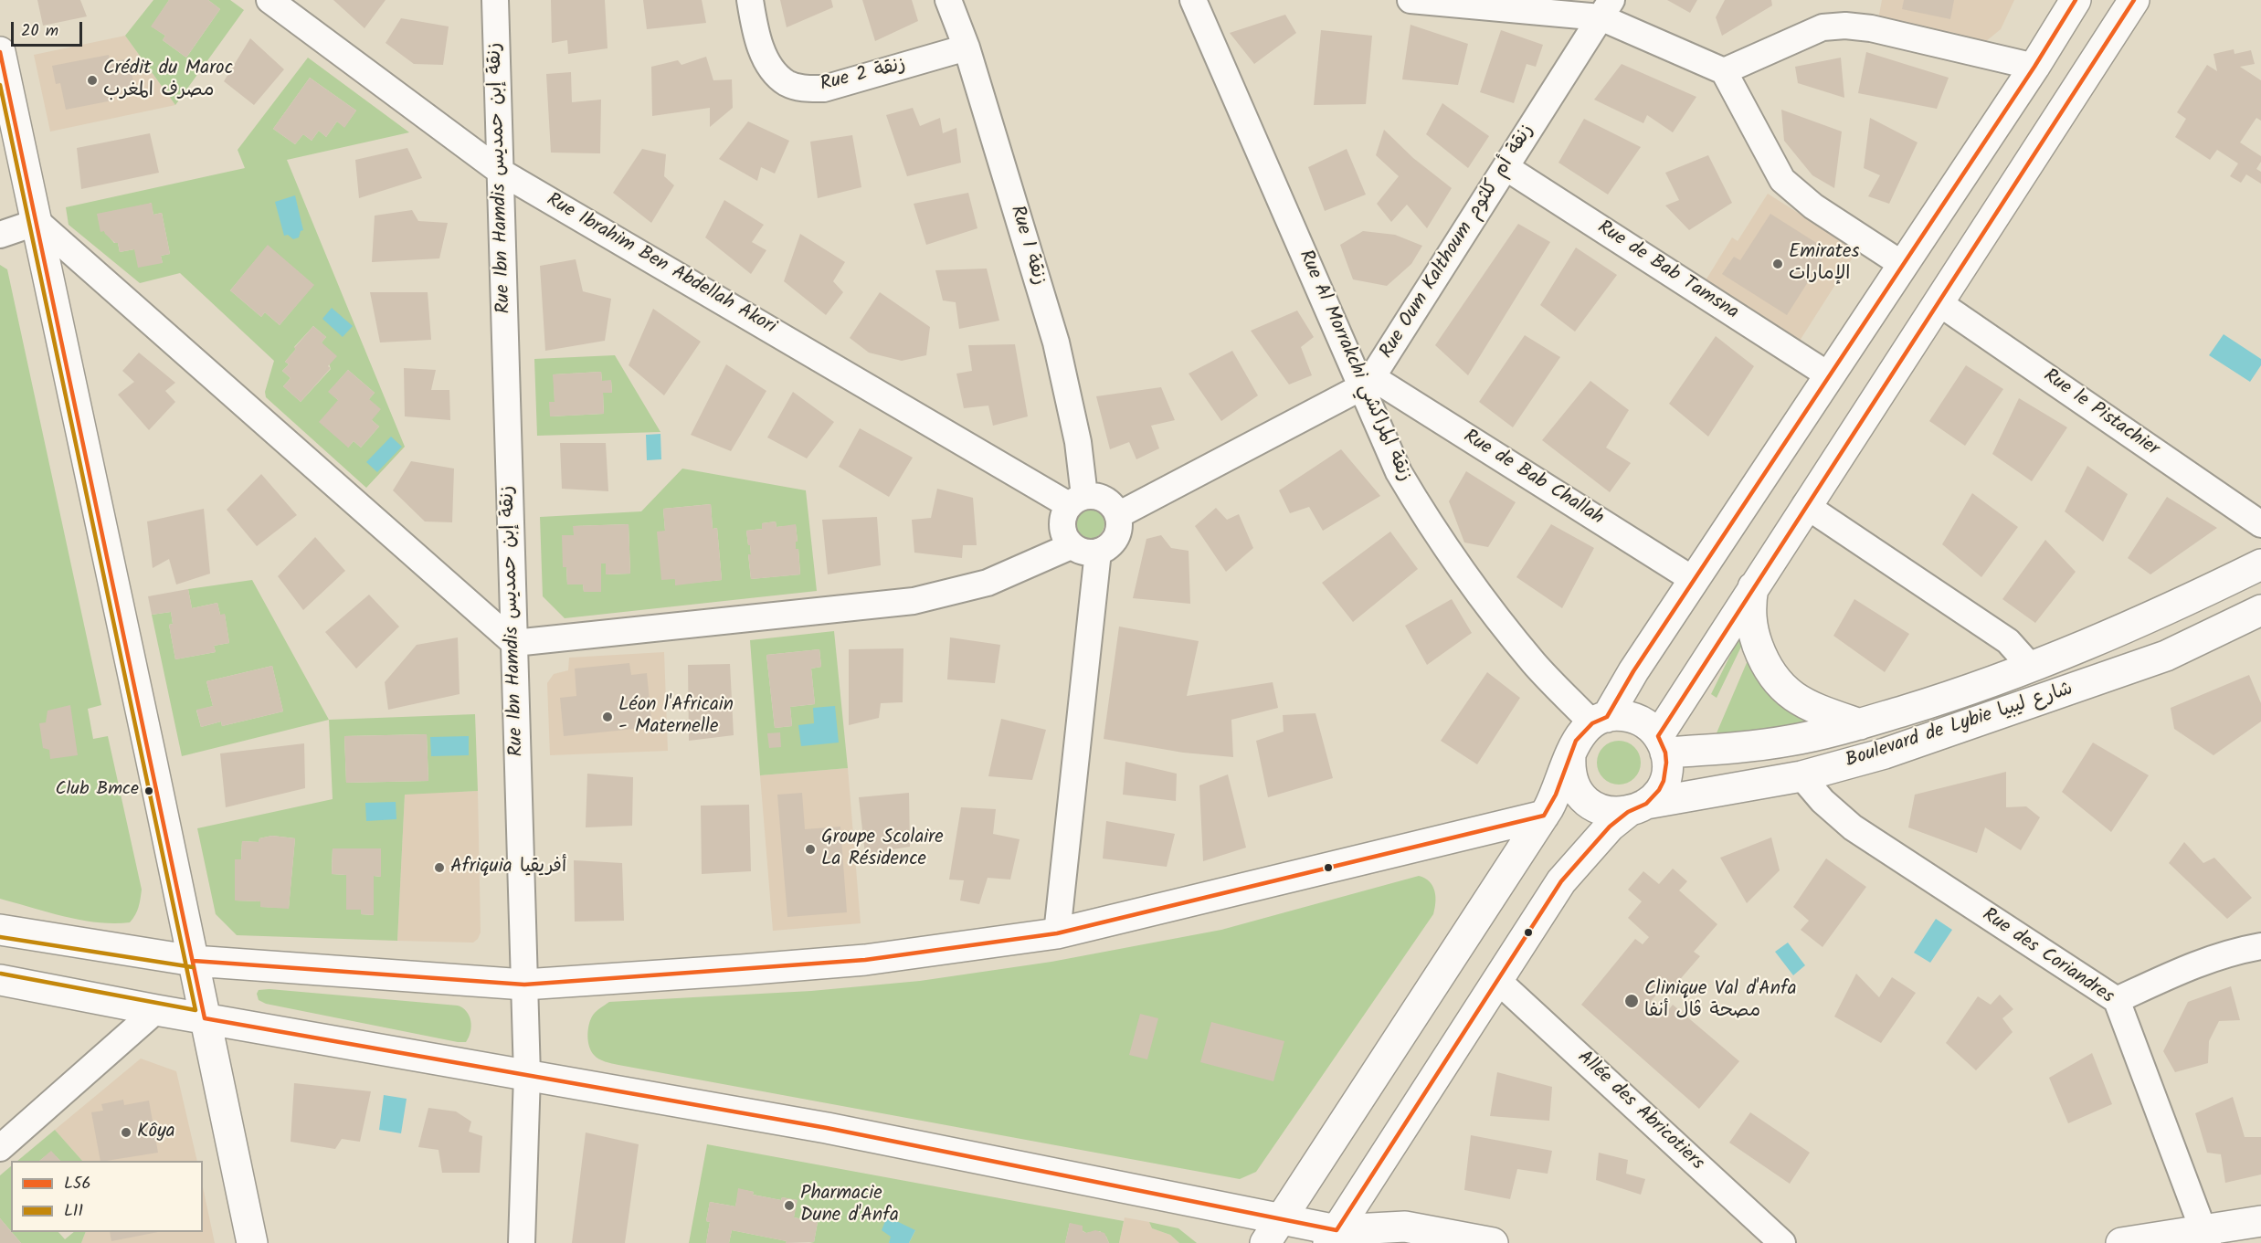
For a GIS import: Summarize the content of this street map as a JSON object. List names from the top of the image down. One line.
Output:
{"streets":{"main road":["Boulevard de Lybie شارع ليبيا"],"street":["Rue 2 زنقة","Rue Ibn Hamdis زنقة إبن حمديس","Rue Oum Kalthoum زنقة أم كلثوم","Rue 1 زنقة","Rue Ibrahim Ben Abdellah Akori","Rue de Bab Tamsna","Rue Al Morrakchi زنقة المراكشي","Rue le Pistachier","Rue de Bab Challah","Rue des Coriandres","Allée des Abricotiers"]},"crossings":[["Rue 2 زنقة","Rue 1 زنقة"],["Rue Ibn Hamdis زنقة إبن حمديس","Rue Ibrahim Ben Abdellah Akori"],["Rue Oum Kalthoum زنقة أم كلثوم","Rue 1 زنقة"],["Rue Oum Kalthoum زنقة أم كلثوم","Rue Ibrahim Ben Abdellah Akori"],["Rue Oum Kalthoum زنقة أم كلثوم","Rue de Bab Tamsna"],["Rue Oum Kalthoum زنقة أم كلثوم","Rue Al Morrakchi زنقة المراكشي"],["Rue Oum Kalthoum زنقة أم كلثوم","Rue de Bab Challah"],["Rue 1 زنقة","Rue Ibrahim Ben Abdellah Akori"],["Rue Al Morrakchi زنقة المراكشي","Rue de Bab Challah"],["Rue Al Morrakchi زنقة المراكشي","Boulevard de Lybie شارع ليبيا"],["Boulevard de Lybie شارع ليبيا","Rue des Coriandres"]],"places":["Crédit du Maroc مصرف المغرب","Emirates الإمارات","Léon l'Africain - Maternelle","Club Bmce","Groupe Scolaire La Résidence","Afriquia أفريقيا","Clinique Val d'Anfa مصحة ڤال أنفا","Kôya","Pharmacie Dune d'Anfa"],"lines":["transit line L56","transit line L11"],"legend":["L56","L11"],"scale_bar":"20 m"}
